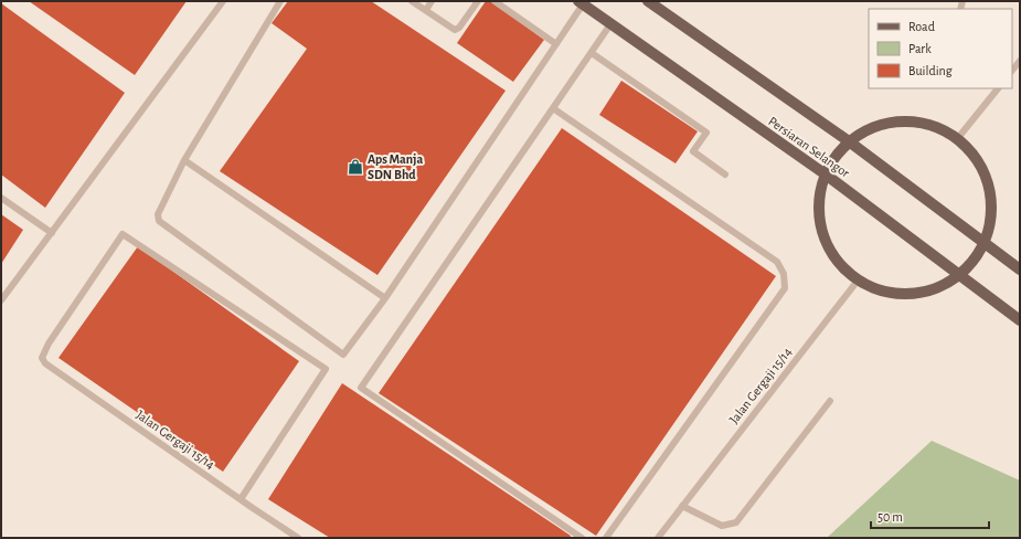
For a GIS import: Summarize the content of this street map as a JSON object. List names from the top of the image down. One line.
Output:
{"streets":{"main road":["Persiaran Selangor"],"lane":["Jalan Gergaji 15/14"]},"places":{"shop":["Aps Manja SDN Bhd"]},"legend":["Road","Park","Building"],"scale_bar":"50 m"}
